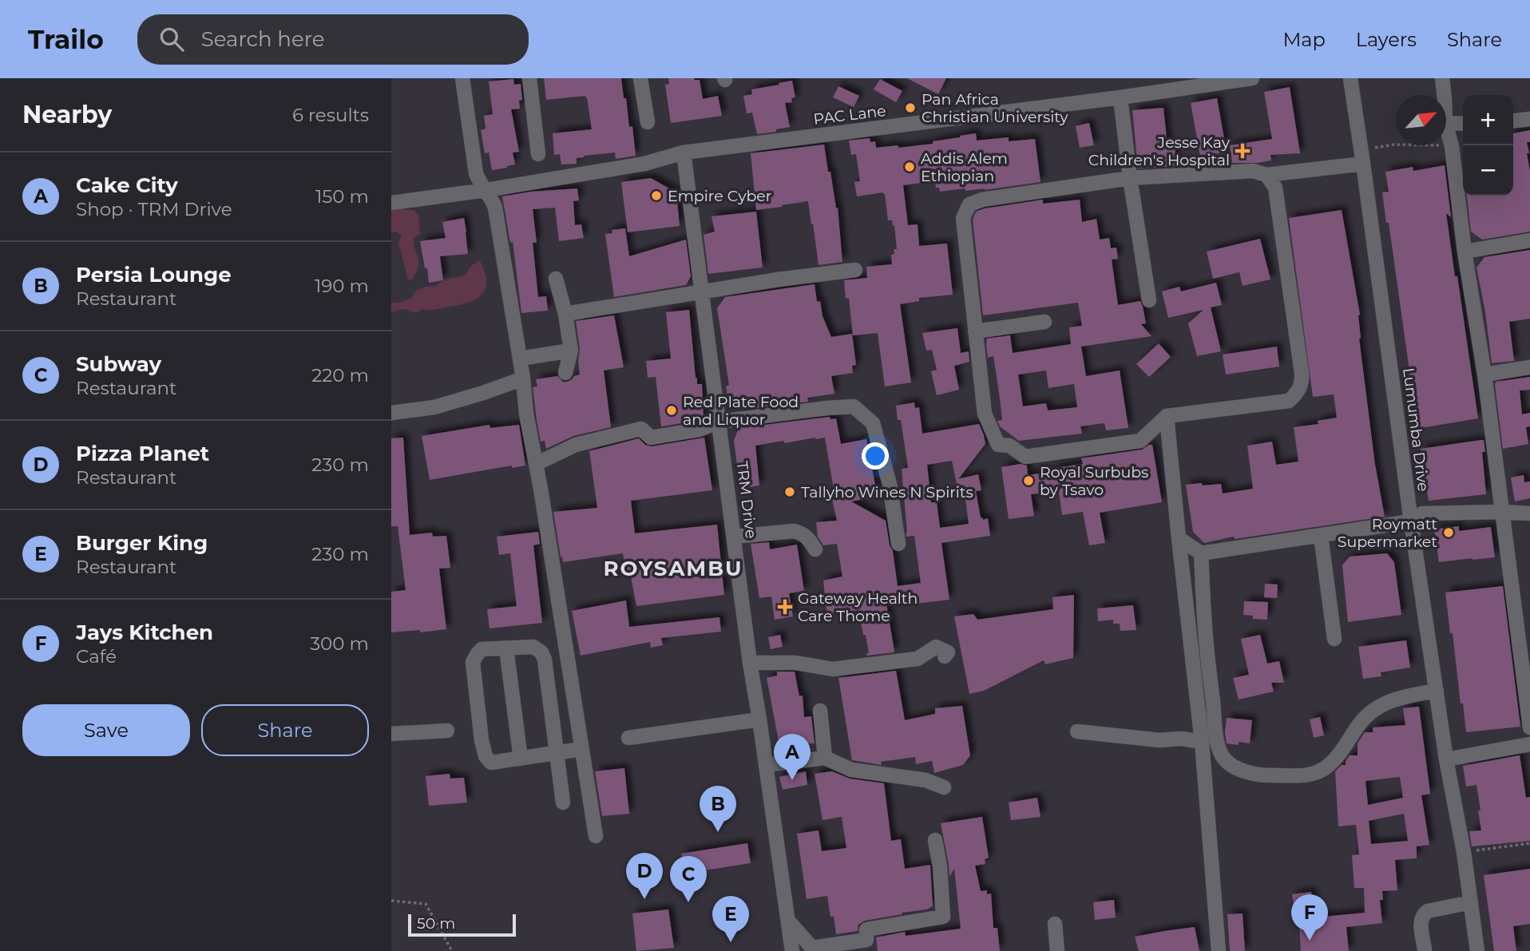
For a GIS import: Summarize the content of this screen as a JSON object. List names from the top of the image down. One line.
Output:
{"streets":{"street":["PAC Lane","Lumumba Drive","TRM Drive"]},"crossings":[["PAC Lane","TRM Drive"]],"districts":["ROYSAMBU"],"places":{"other":["Pan Africa Christian University","Addis Alem Ethiopian","Empire Cyber","Red Plate Food and Liquor","Royal Surbubs by Tsavo","Tallyho Wines N Spirits","Roymatt Supermarket"],"health":["Jesse Kay Children's Hospital","Gateway Health Care Thome"]},"scale_bar":"50 m","north":"top right","page":{"header":"Trailo","search":"Search here","nav":["Map","Layers","Share"],"heading":["Nearby","6 results"],"map_buttons":["+","−"],"list":[{"mark":"A","name":"Cake City","note":"Shop · TRM Drive","value":"150 m"},{"mark":"B","name":"Persia Lounge","note":"Restaurant","value":"190 m"},{"mark":"C","name":"Subway","note":"Restaurant","value":"220 m"},{"mark":"D","name":"Pizza Planet","note":"Restaurant","value":"230 m"},{"mark":"E","name":"Burger King","note":"Restaurant","value":"230 m"},{"mark":"F","name":"Jays Kitchen","note":"Café","value":"300 m"}],"buttons":["Save","Share"],"pins":["A","B","D","C","F","E"],"scale":"50 m"}}
